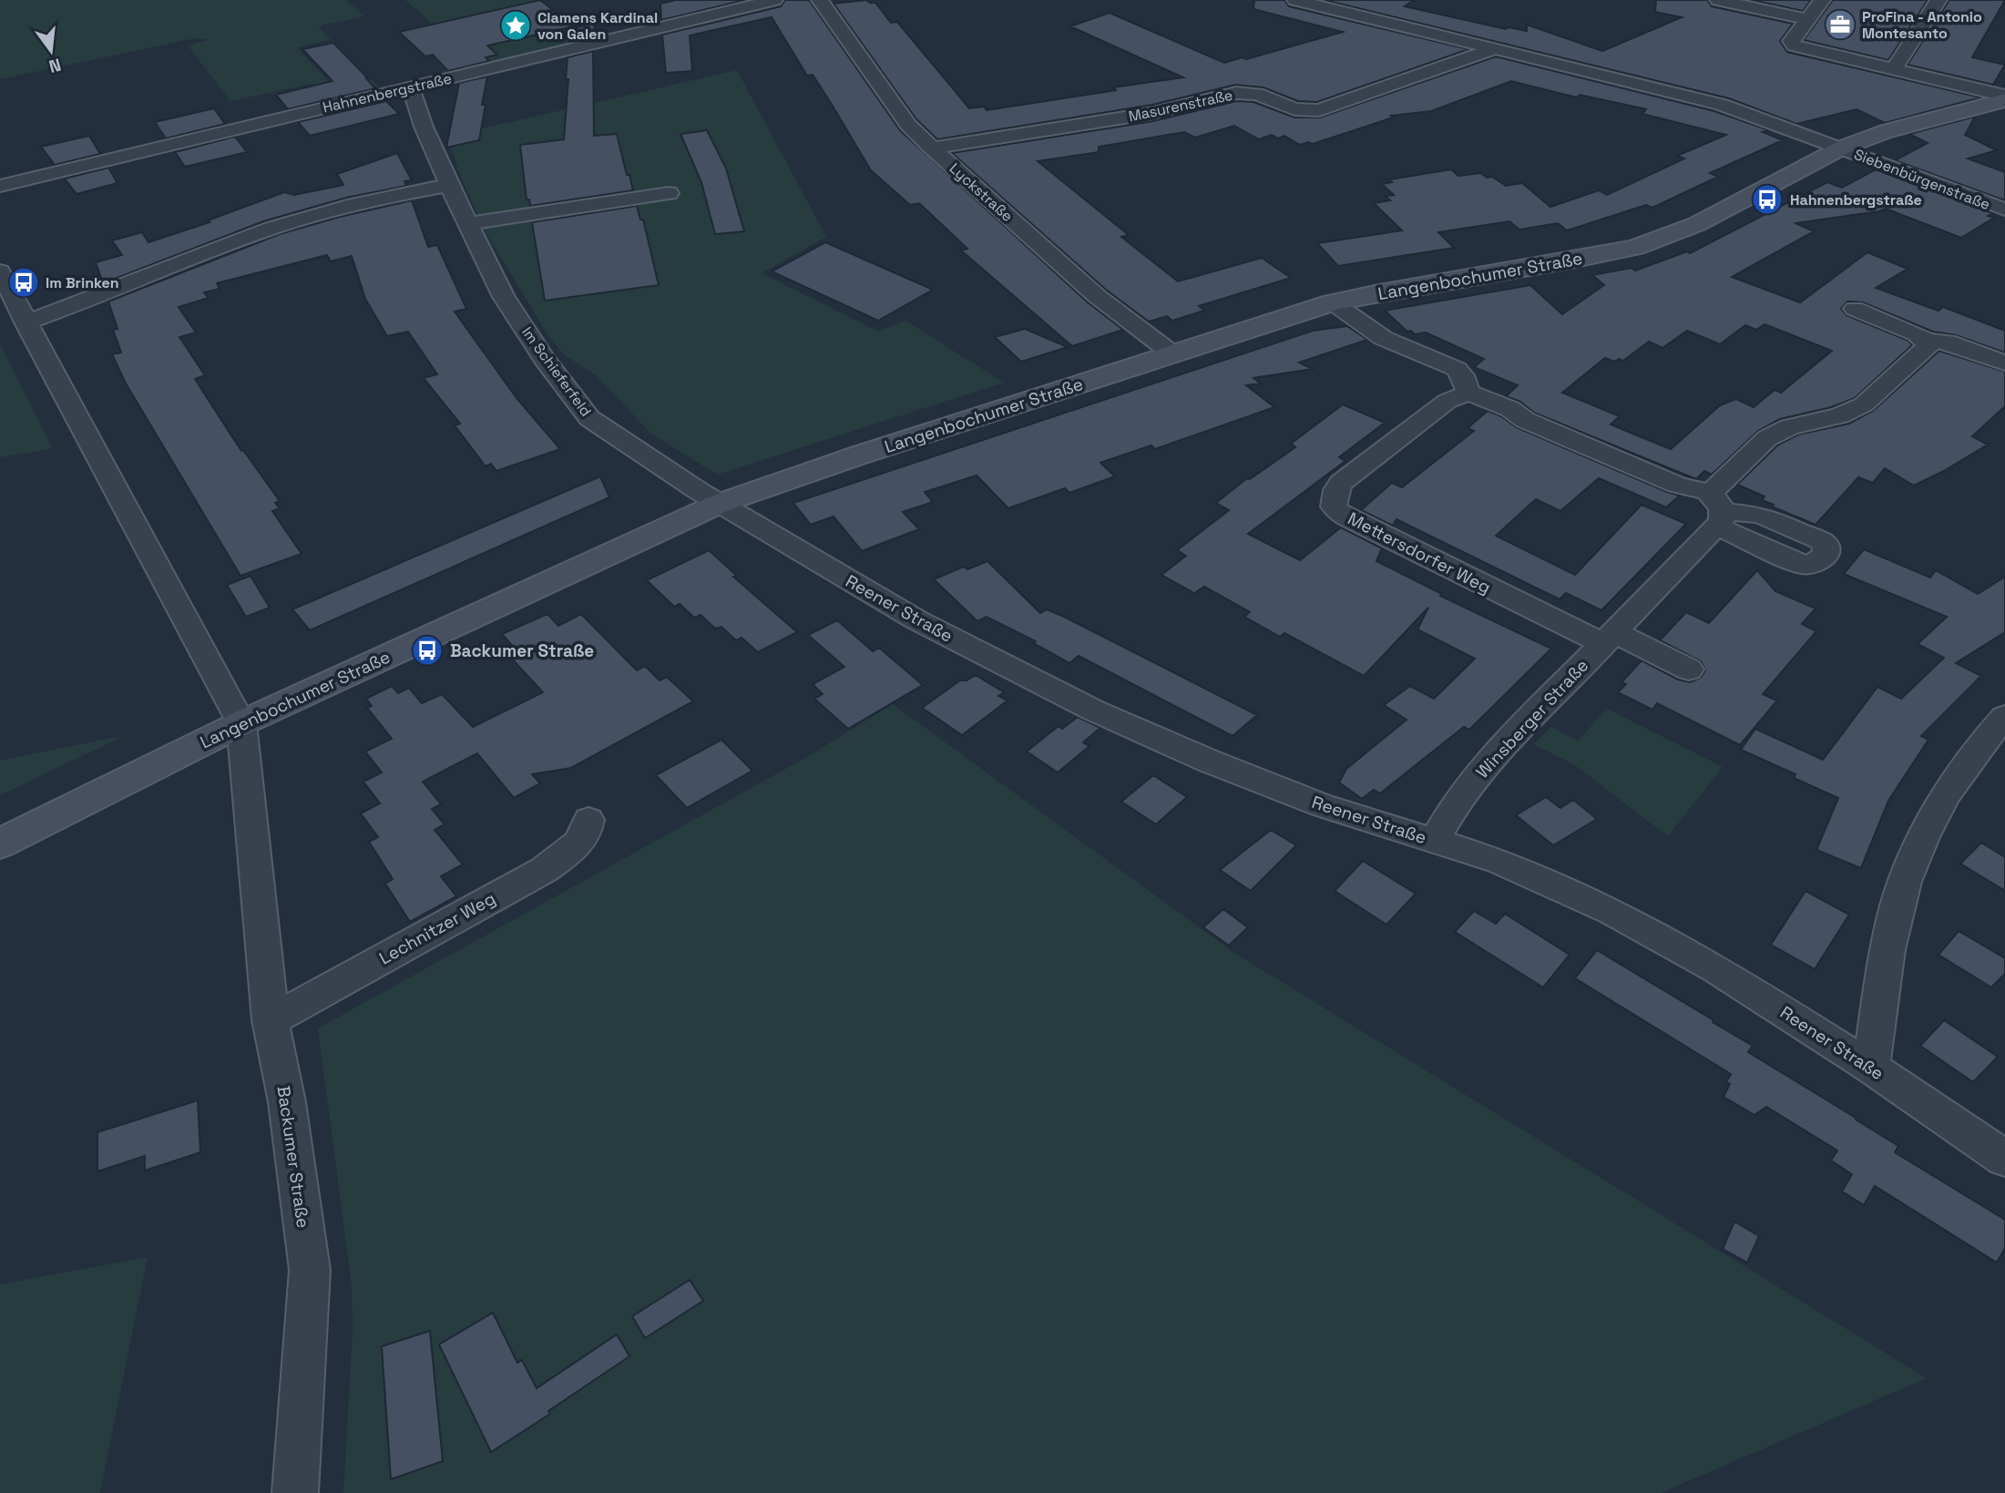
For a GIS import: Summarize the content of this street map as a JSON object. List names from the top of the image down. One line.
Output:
{"streets":{"street":["Hahnenbergstraße","Masurenstraße","Siebenbürgenstraße","Lyckstraße","Langenbochumer Straße","Im Schieferfeld","Mettersdorfer Weg","Reener Straße","Winsberger Straße","Lechnitzer Weg","Backumer Straße"]},"crossings":[["Hahnenbergstraße","Im Schieferfeld"],["Masurenstraße","Lyckstraße"],["Siebenbürgenstraße","Langenbochumer Straße"],["Lyckstraße","Langenbochumer Straße"],["Langenbochumer Straße","Im Schieferfeld"],["Langenbochumer Straße","Reener Straße"],["Langenbochumer Straße","Backumer Straße"],["Im Schieferfeld","Reener Straße"],["Mettersdorfer Weg","Winsberger Straße"],["Reener Straße","Winsberger Straße"],["Lechnitzer Weg","Backumer Straße"]],"places":{"office":["ProFina - Antonio Montesanto"],"place":["Clamens Kardinal von Galen"],"bus stop":["Hahnenbergstraße","Im Brinken","Backumer Straße"]},"north":"bottom"}
